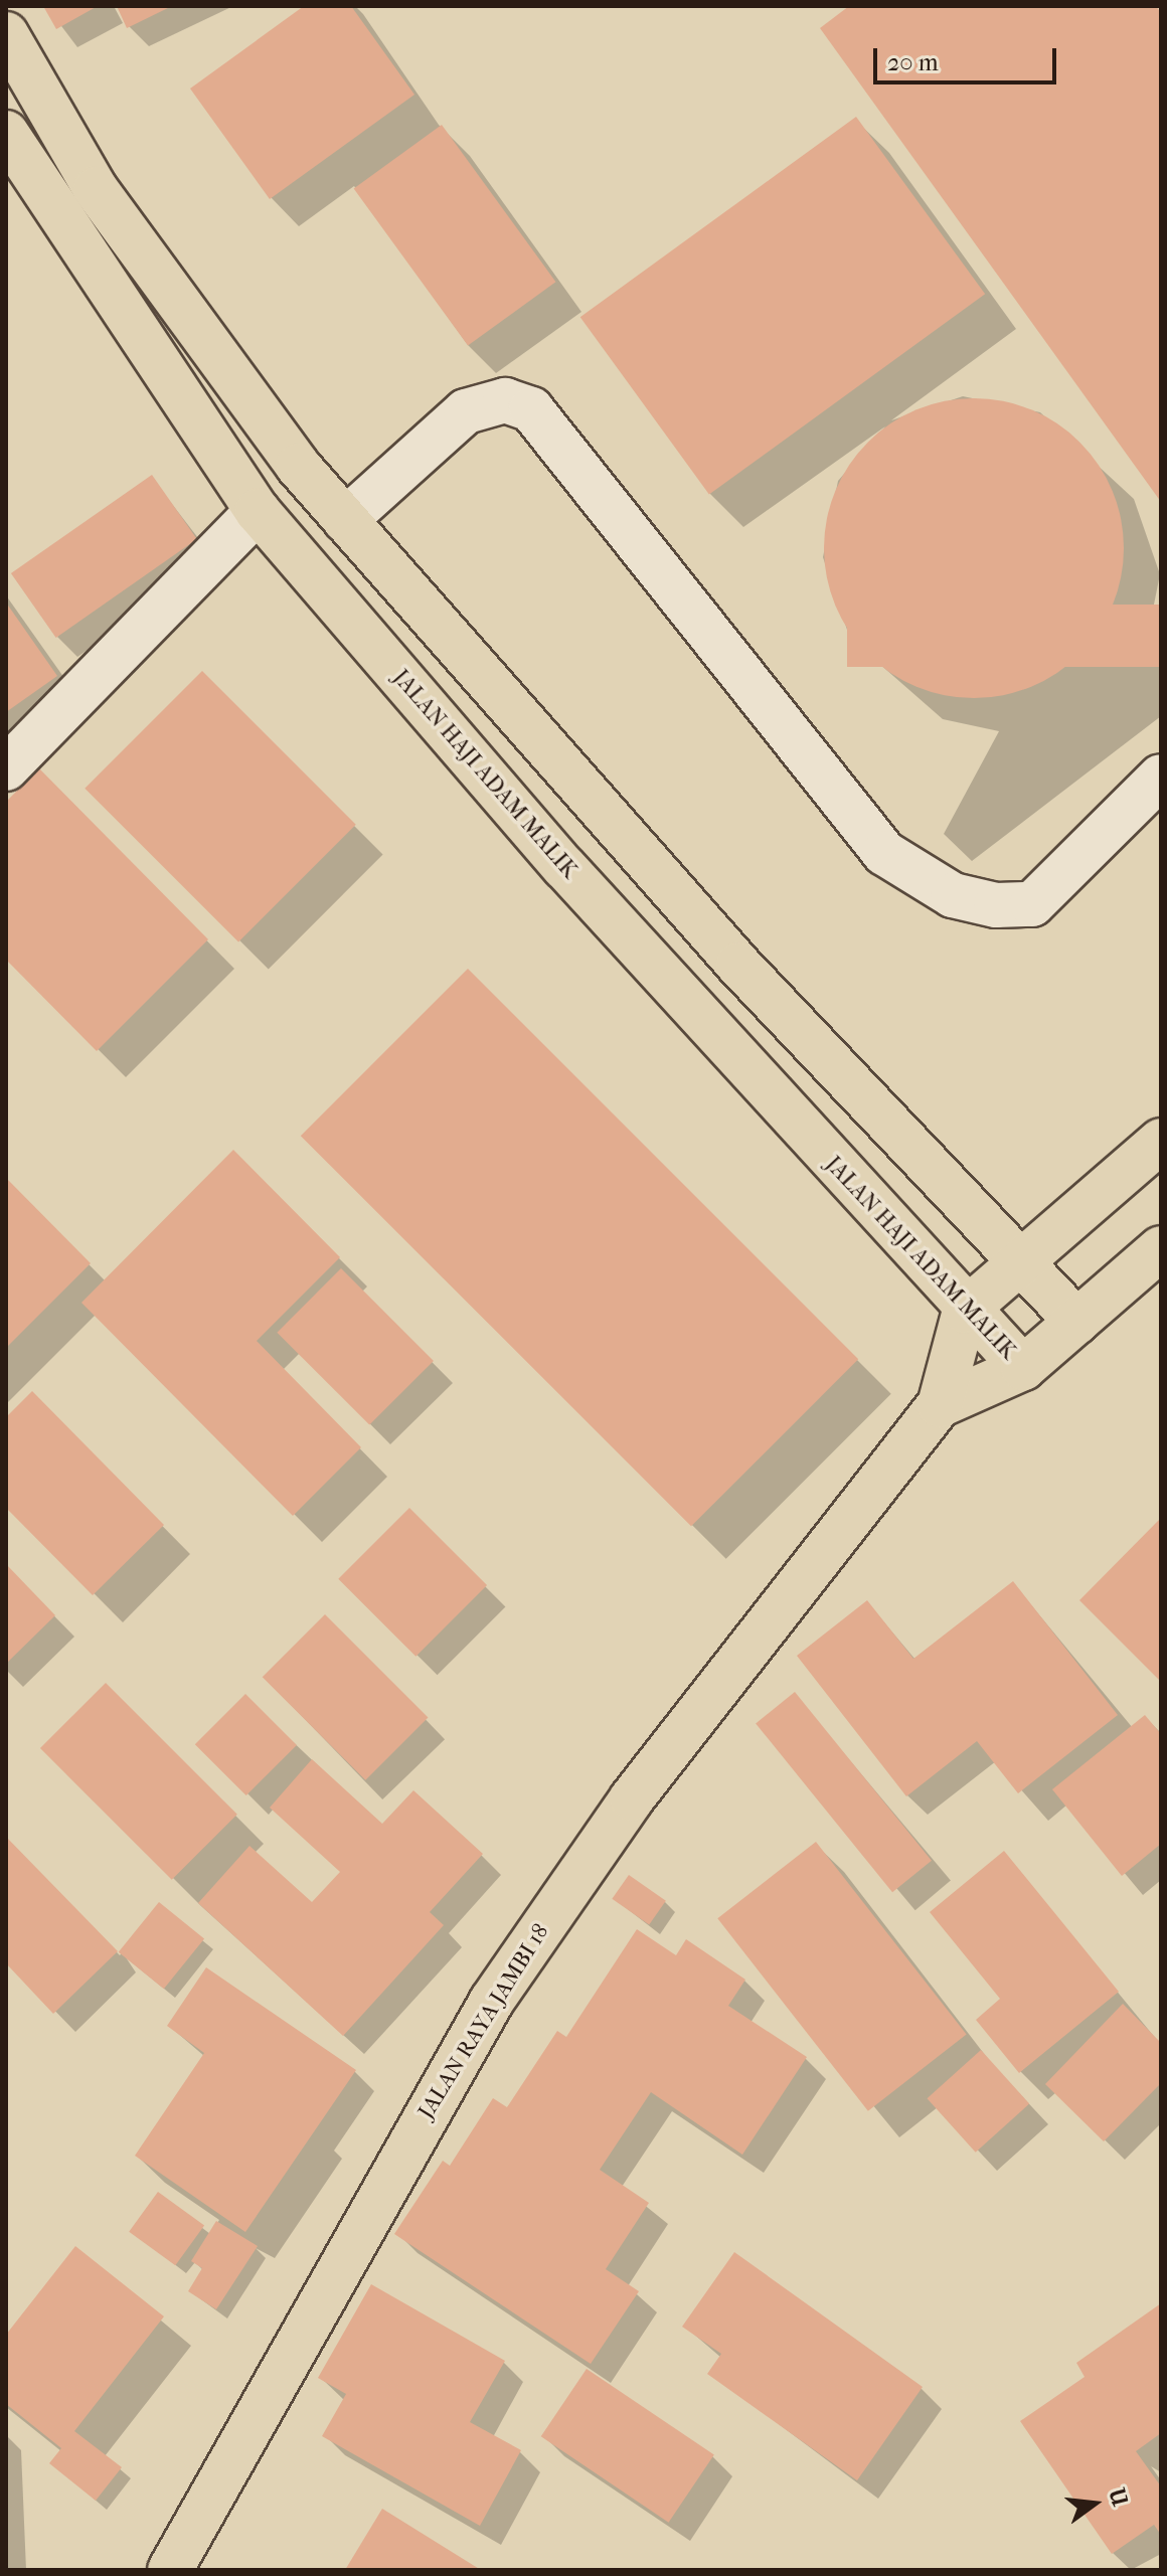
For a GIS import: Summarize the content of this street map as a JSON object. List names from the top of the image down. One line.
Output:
{"streets":{"main road":["JALAN HAJI ADAM MALIK","JALAN RAYA JAMBI 18"]},"scale_bar":"20 m","north":"right"}
